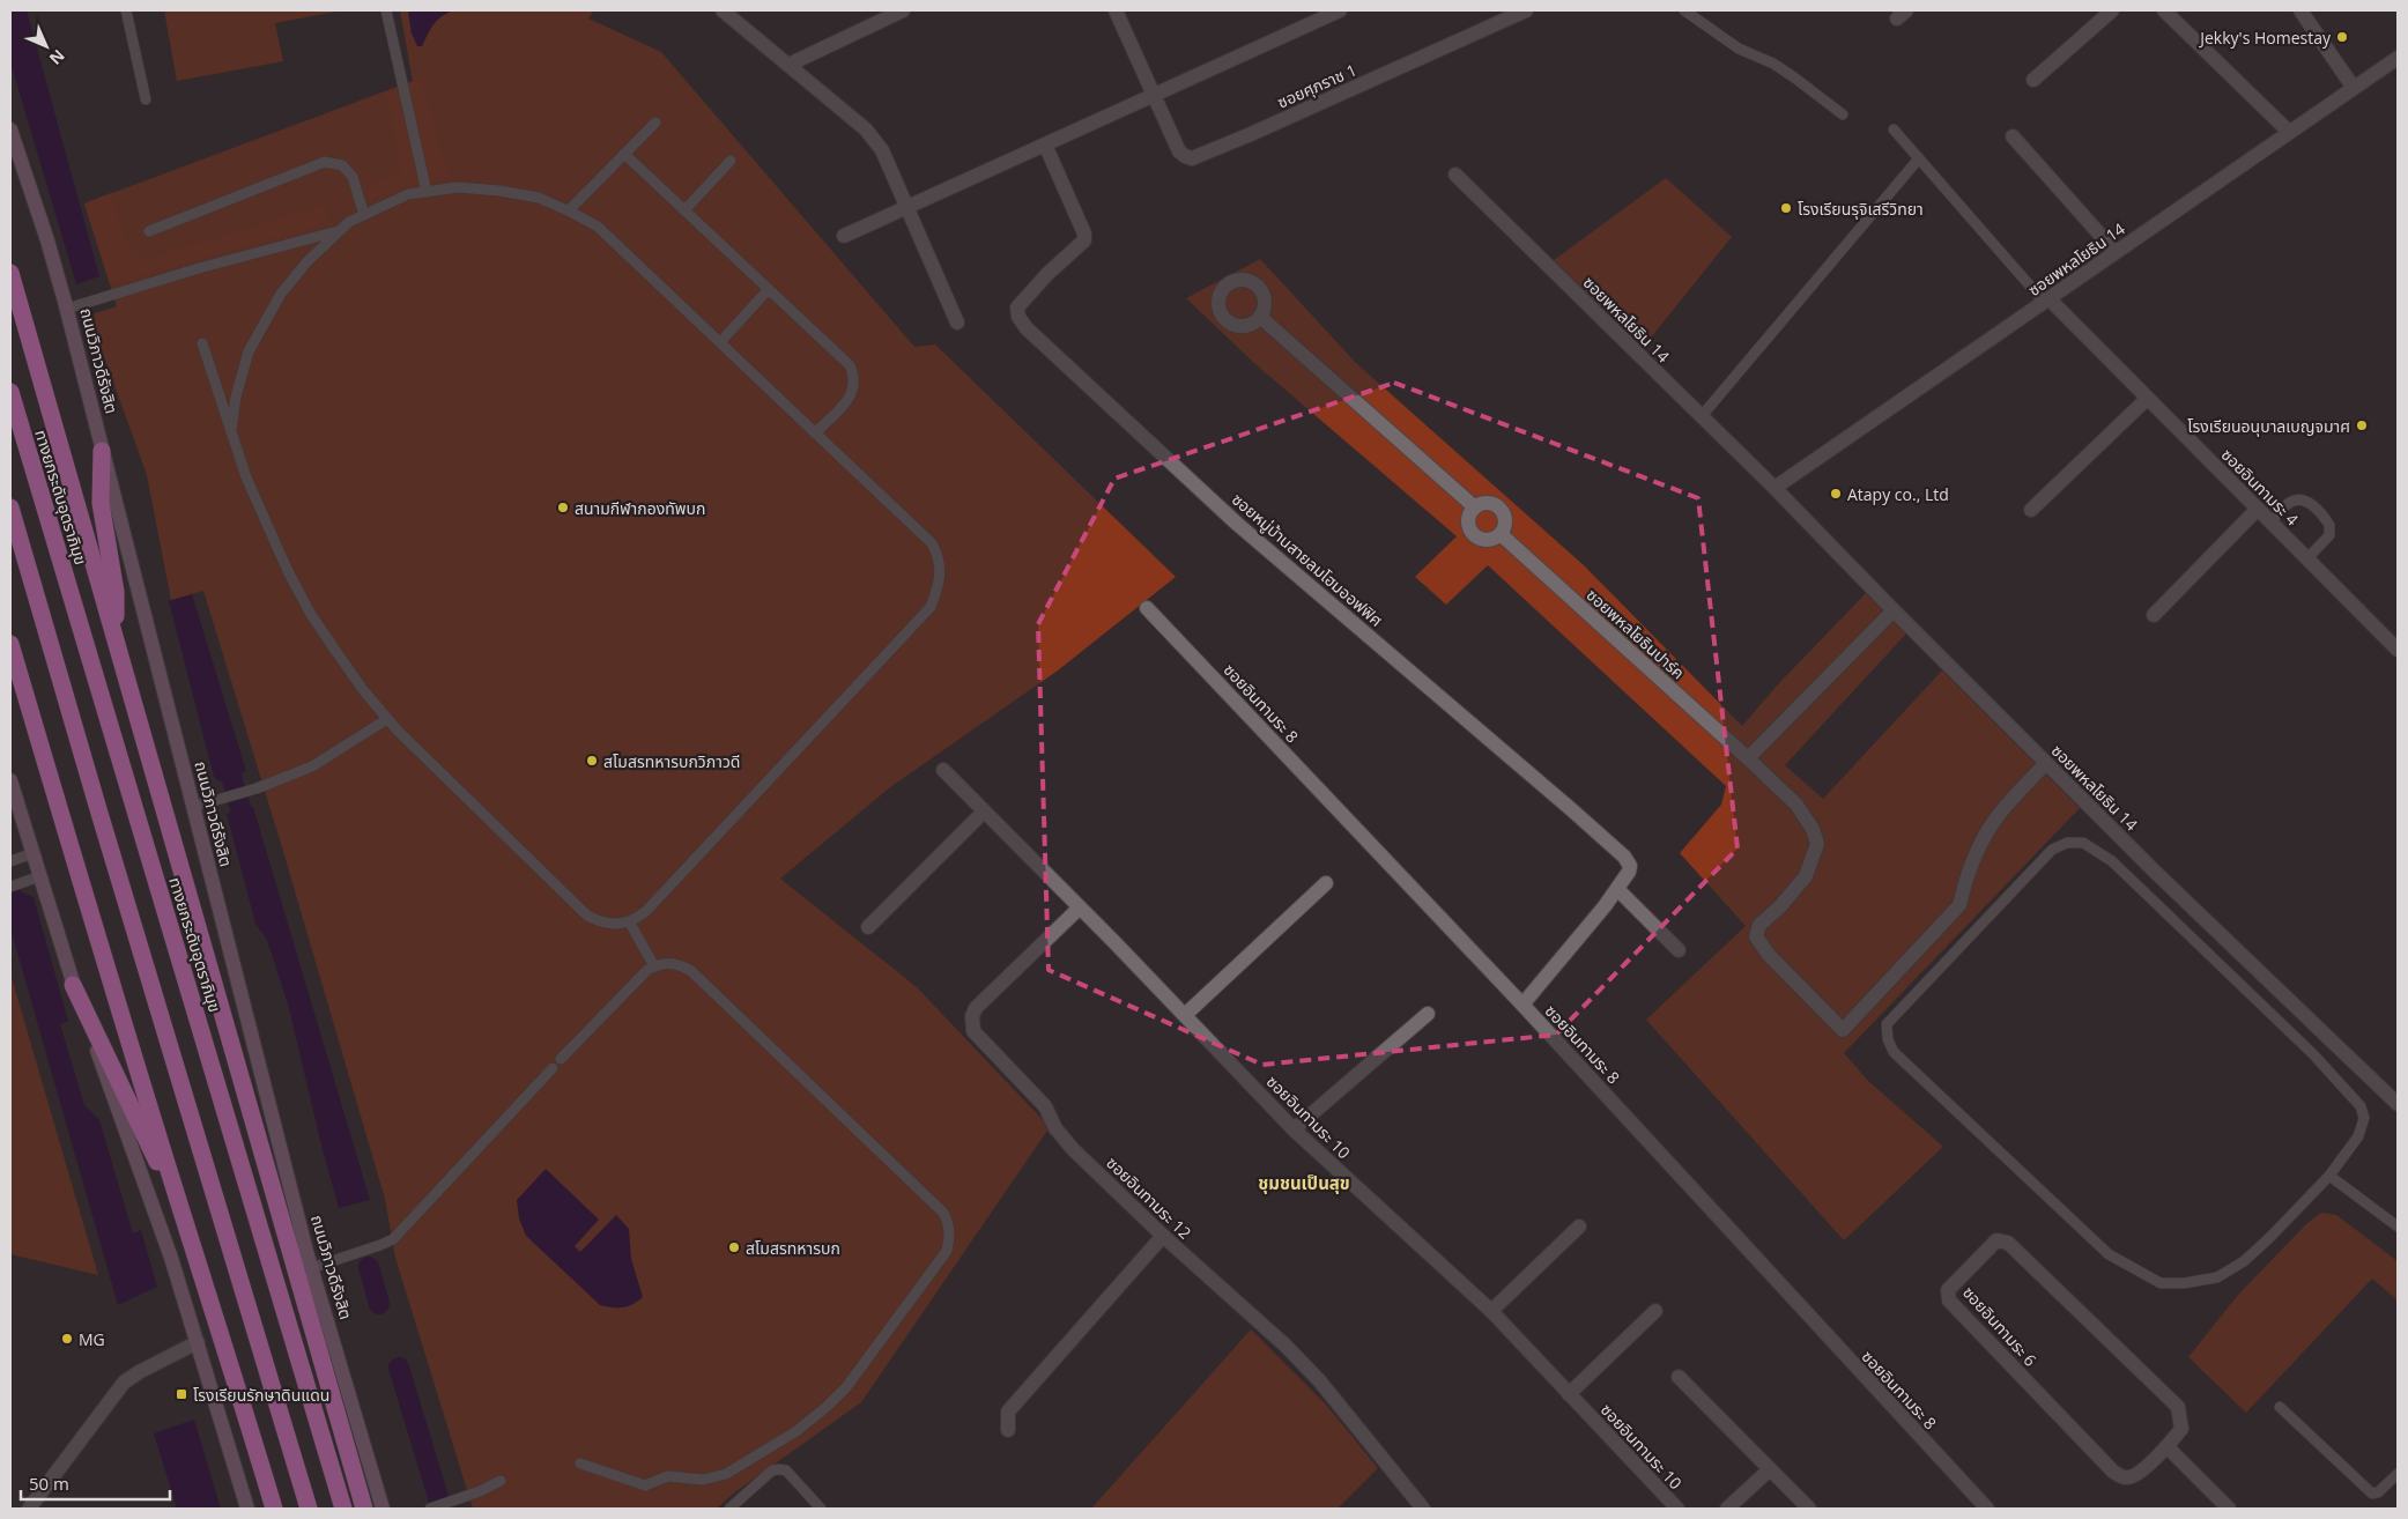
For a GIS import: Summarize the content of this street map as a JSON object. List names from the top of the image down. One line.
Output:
{"streets":{"highway":["ทางยกระดับอุตราภิมุข"],"main road":["ถนนวิภาวดีรังสิต"],"street":["ซอยศุภราช 1","ซอยพหลโยธิน 14","ซอยอินทามระ 4","ซอยหมู่บ้านสายลมโฮมออฟฟิศ","ซอยพหลโยธินปาร์ค","ซอยอินทามระ 8","ซอยอินทามระ 10","ซอยอินทามระ 12","ซอยอินทามระ 6"]},"crossings":[["ซอยพหลโยธิน 14","ซอยอินทามระ 4"],["ซอยพหลโยธิน 14","ซอยพหลโยธินปาร์ค"],["ซอยหมู่บ้านสายลมโฮมออฟฟิศ","ซอยอินทามระ 8"],["ซอยอินทามระ 10","ซอยอินทามระ 12"]],"districts":["ชุมชนเป็นสุข"],"places":{"other":["Jekky's Homestay","โรงเรียนรุจิเสรีวิทยา","โรงเรียนอนุบาลเบญจมาศ","Atapy co., Ltd","สนามกีฬากองทัพบก","สโมสรทหารบกวิภาวดี","สโมสรทหารบก","MG"],"transit":["โรงเรียนรักษาดินแดน"]},"scale_bar":"50 m","north":"bottom right"}
